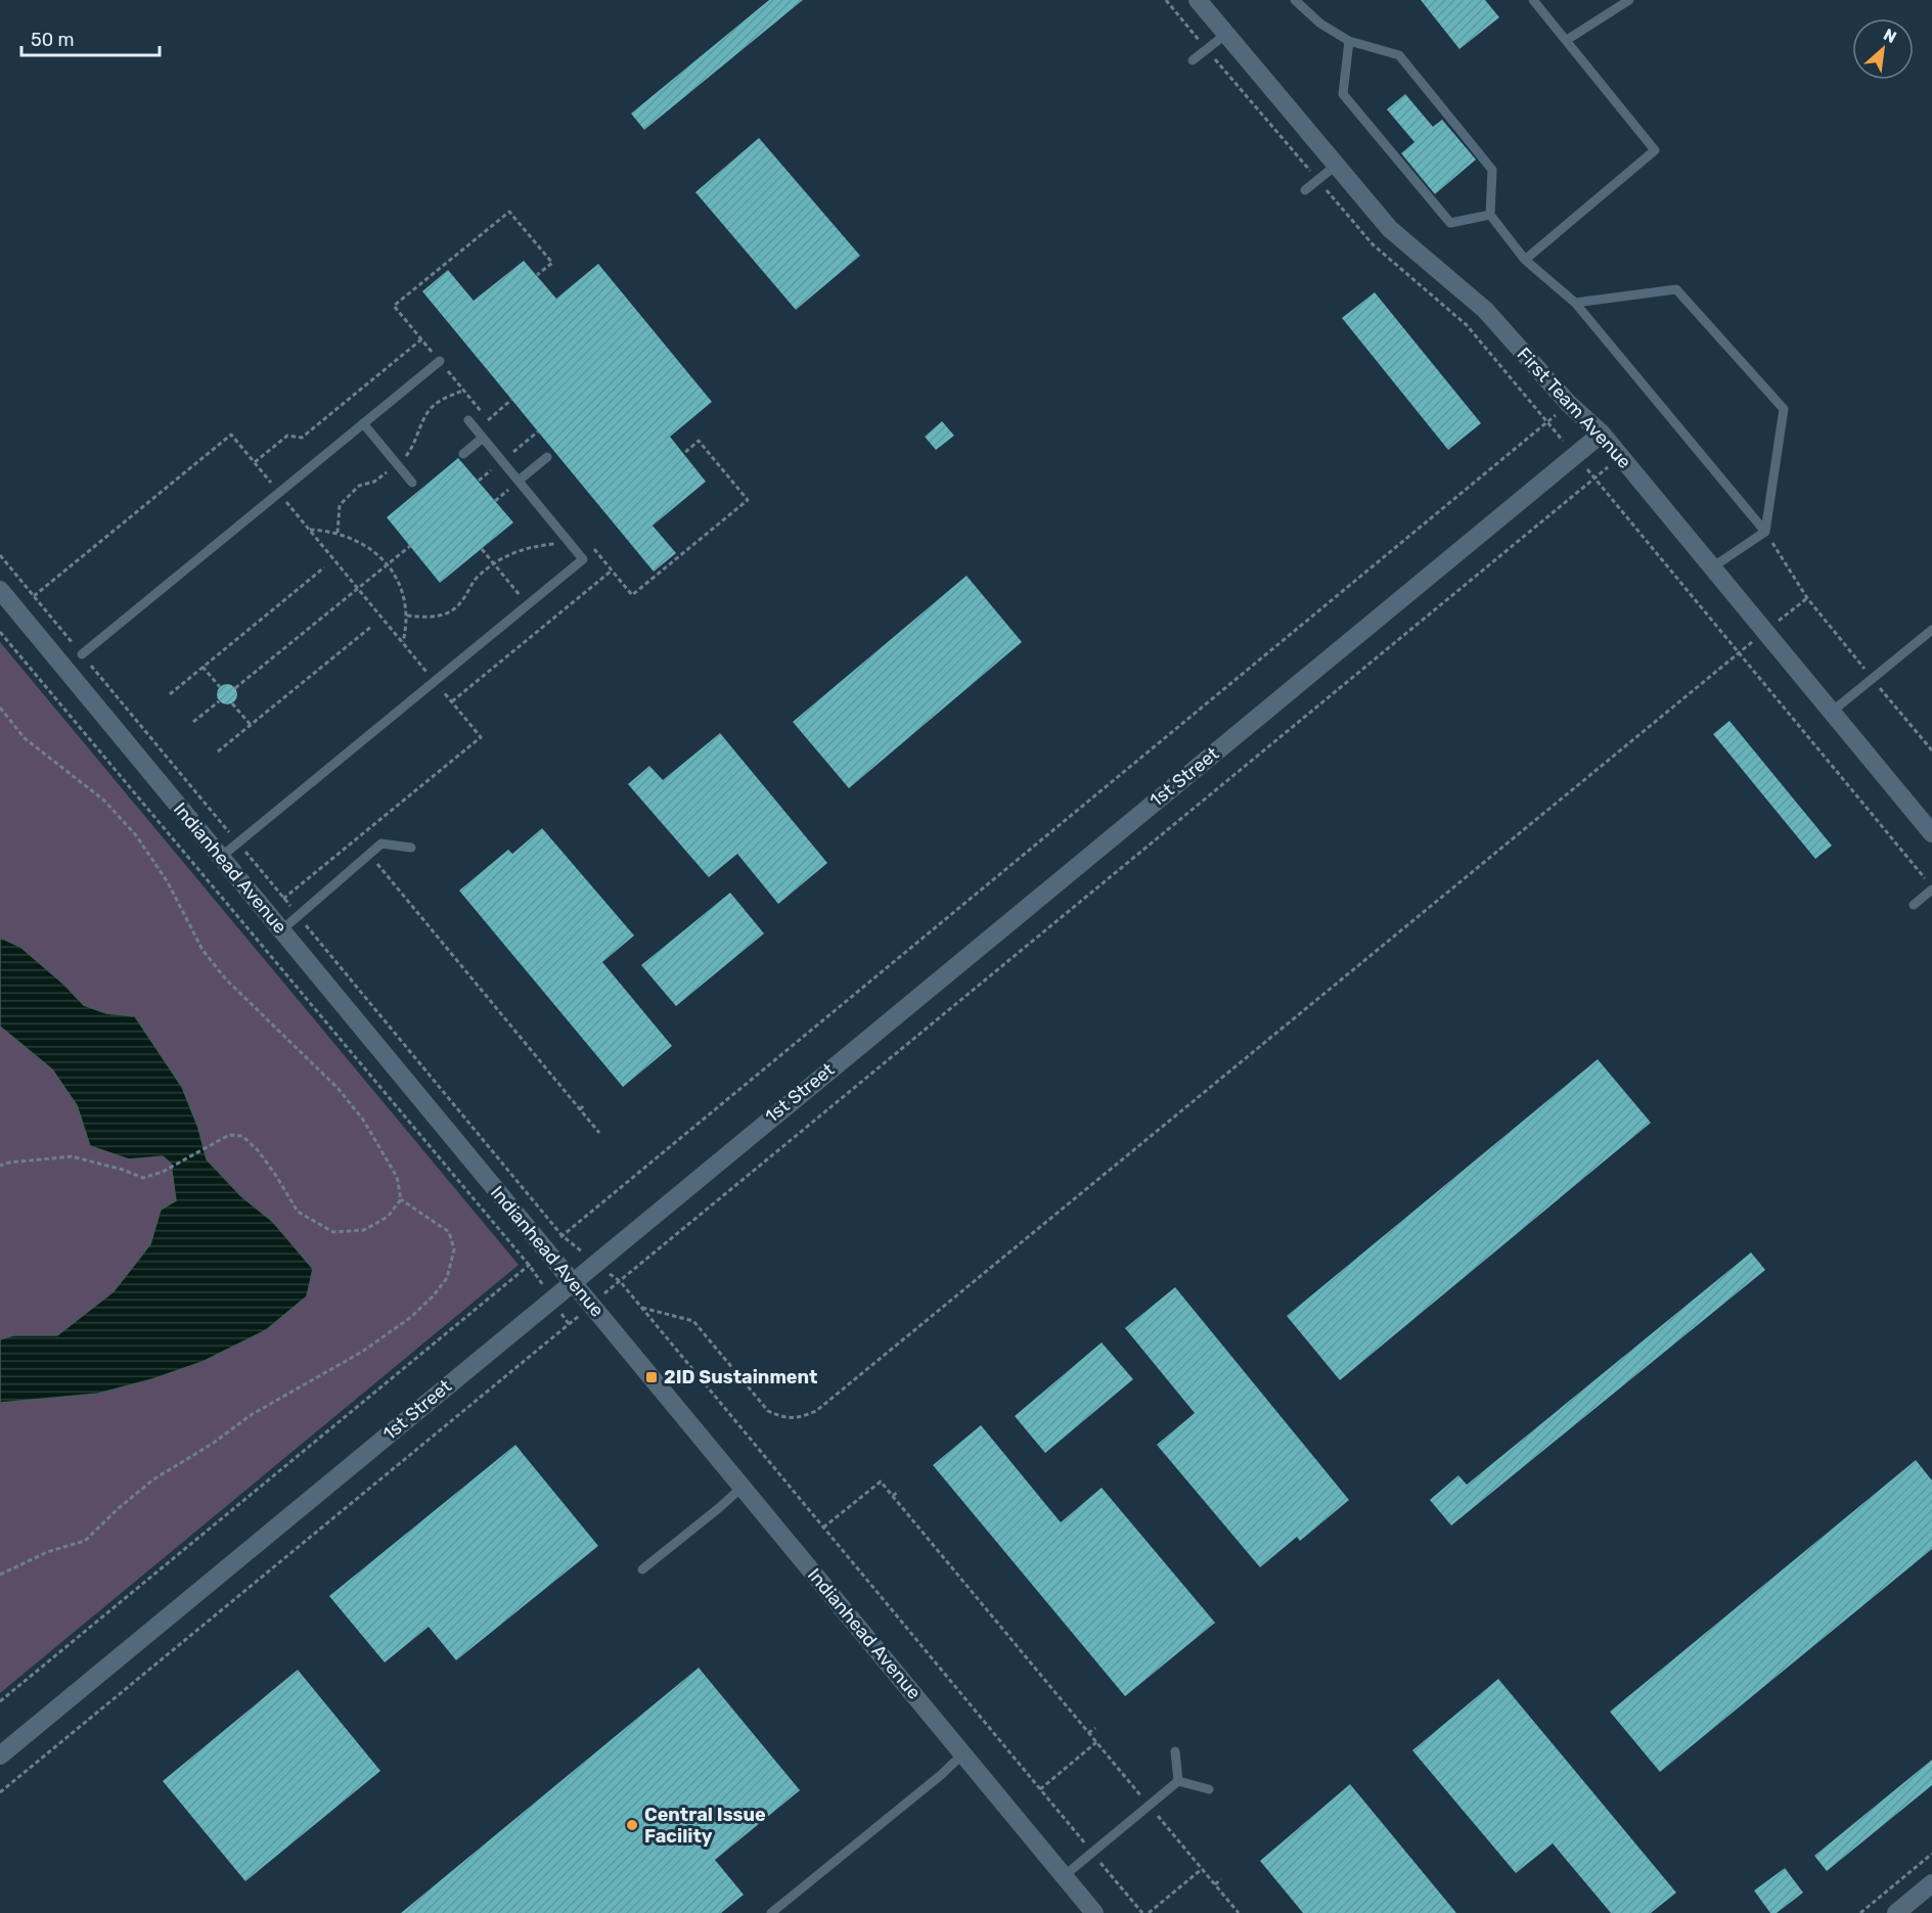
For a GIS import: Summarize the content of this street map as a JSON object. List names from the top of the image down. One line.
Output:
{"streets":{"main road":["First Team Avenue","1st Street","Indianhead Avenue"]},"crossings":[["First Team Avenue","1st Street"],["1st Street","Indianhead Avenue"]],"places":{"transit":["2ID Sustainment"],"other":["Central Issue Facility"]},"scale_bar":"50 m","north":"top right"}
